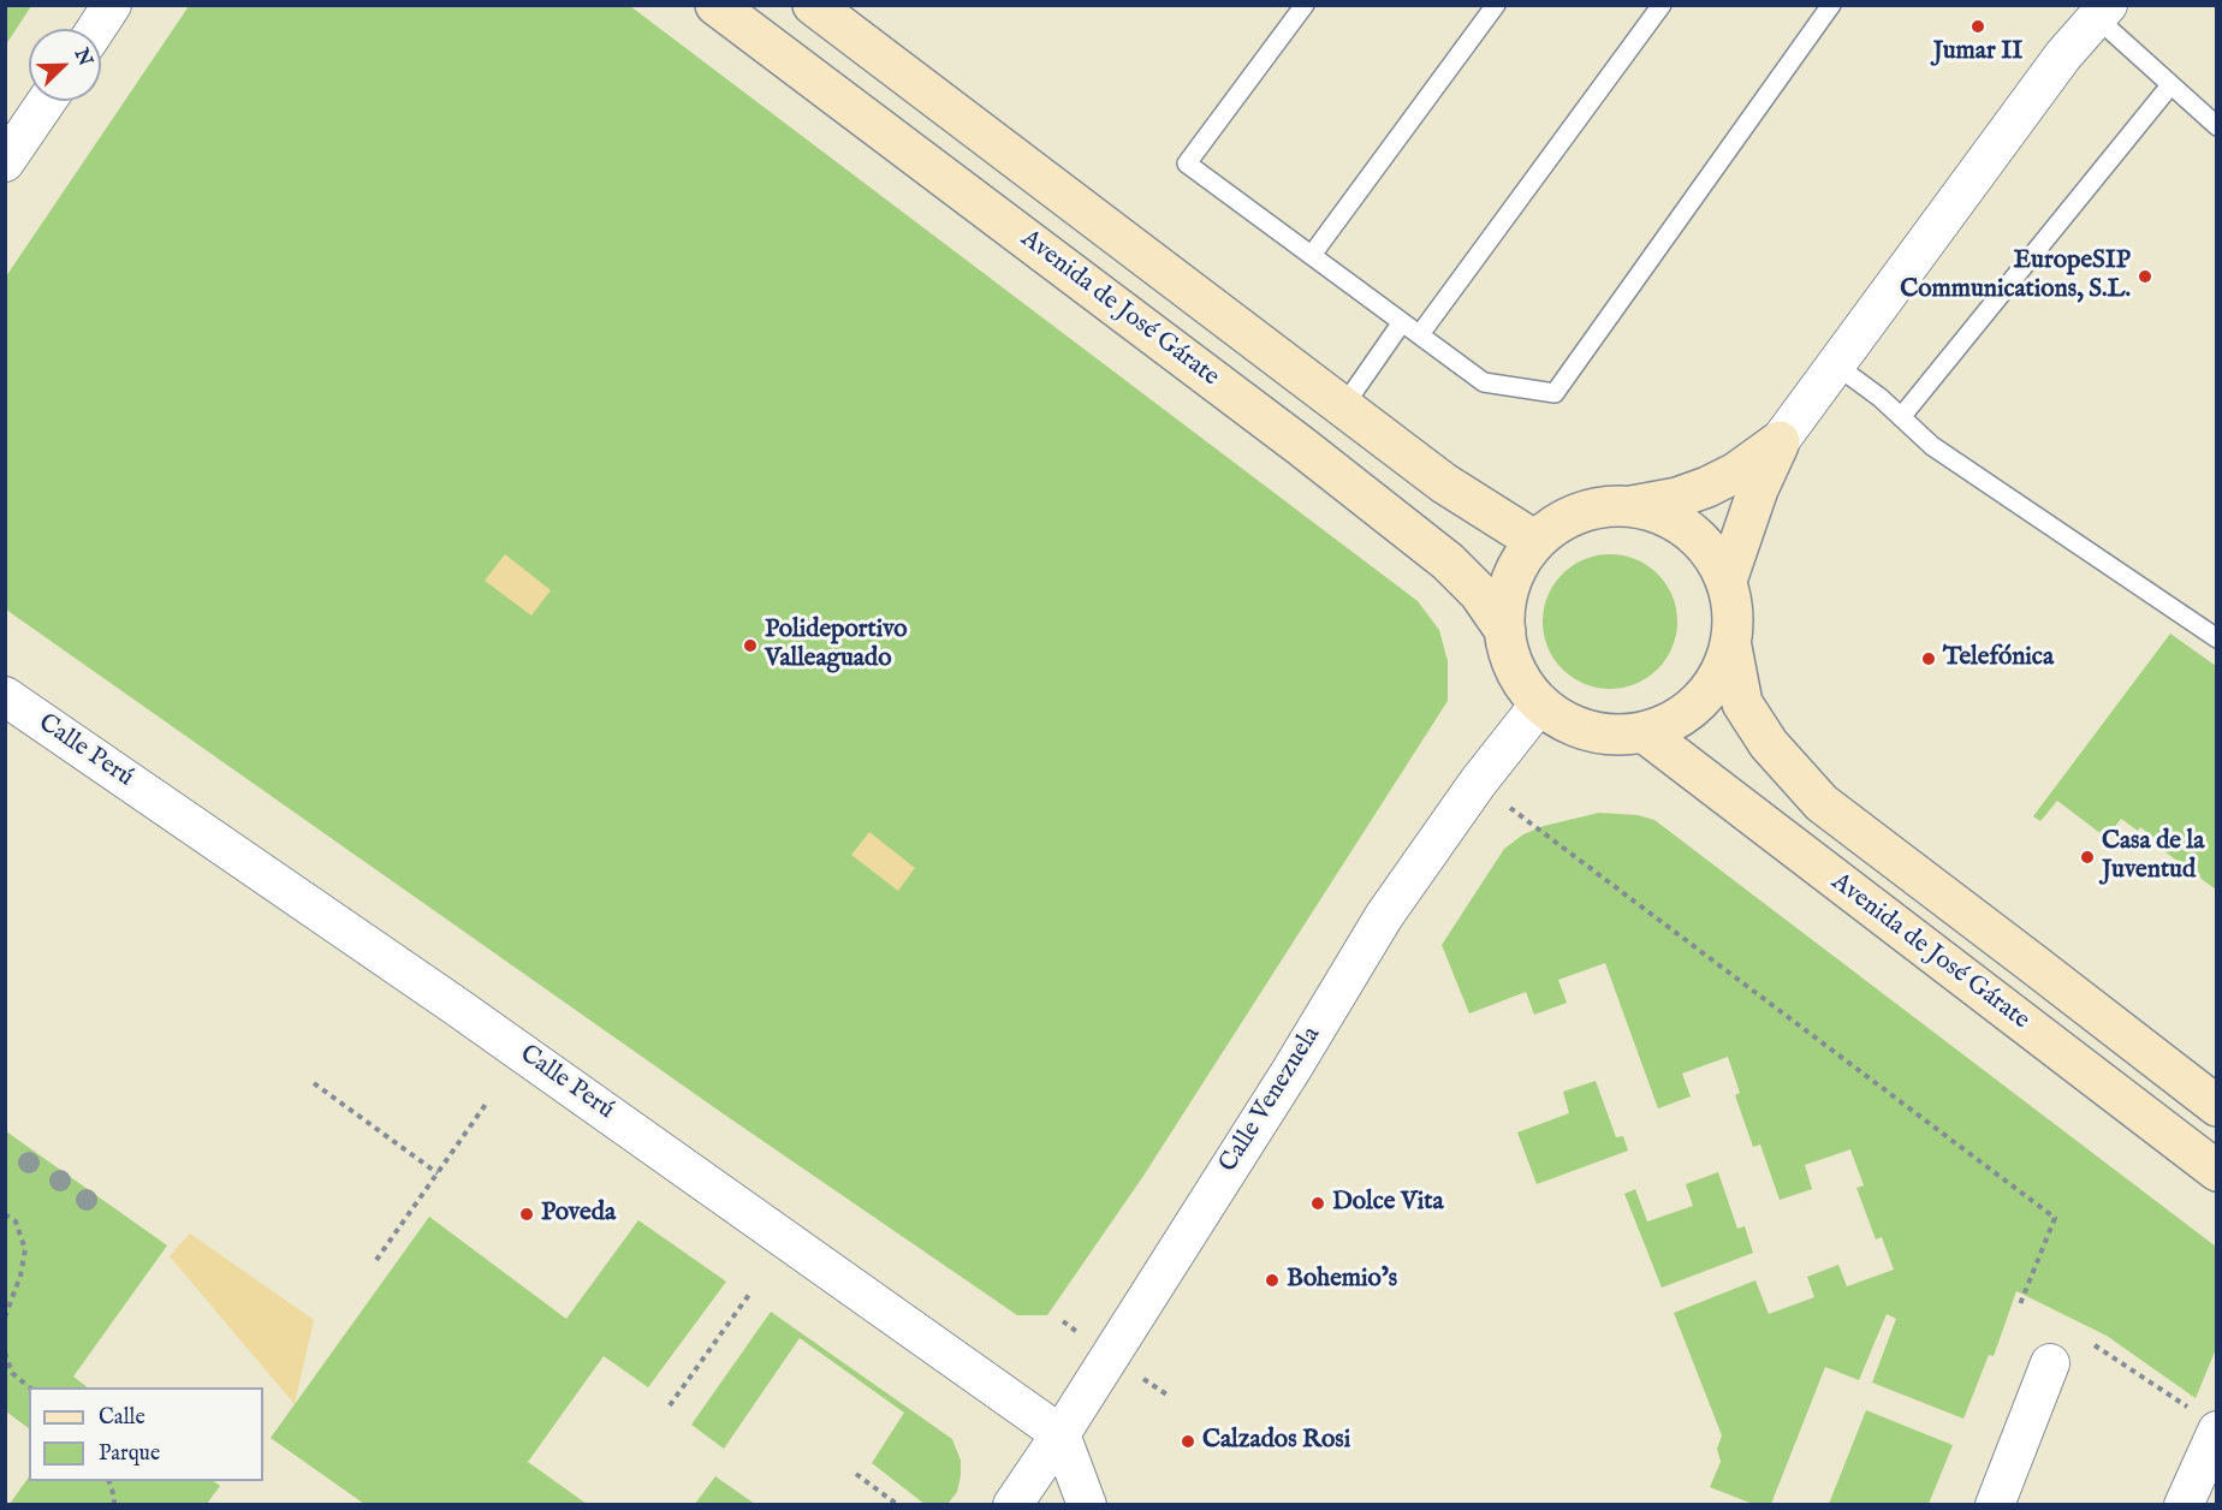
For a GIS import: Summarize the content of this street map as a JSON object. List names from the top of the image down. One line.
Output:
{"streets":{"main road":["Avenida de José Gárate"],"street":["Calle Perú","Calle Venezuela"]},"crossings":[["Avenida de José Gárate","Calle Venezuela"],["Calle Perú","Calle Venezuela"]],"places":["Jumar II","EuropeSIP Communications, S.L.","Polideportivo Valleaguado","Telefónica","Casa de la Juventud","Dolce Vita","Poveda","Bohemio’s","Calzados Rosi"],"legend":["Calle","Parque"],"north":"top right"}
